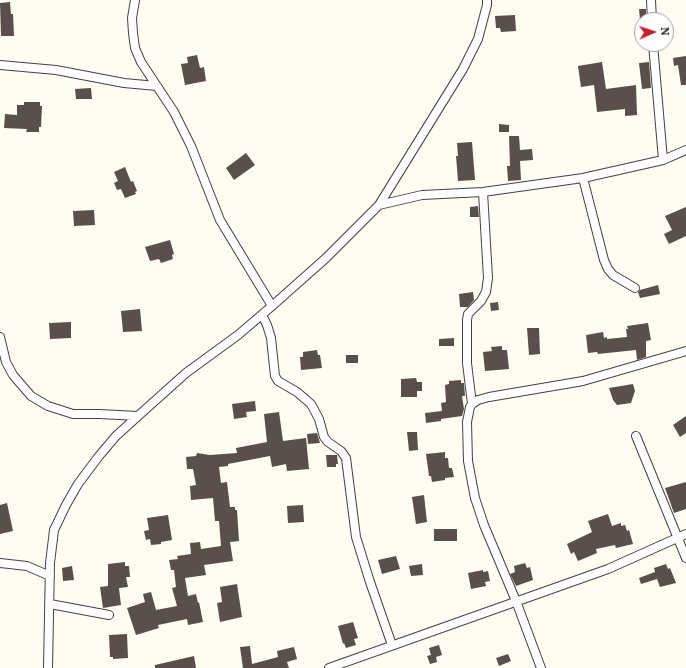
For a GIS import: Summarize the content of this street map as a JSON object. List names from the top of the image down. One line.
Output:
{"north":"right"}
